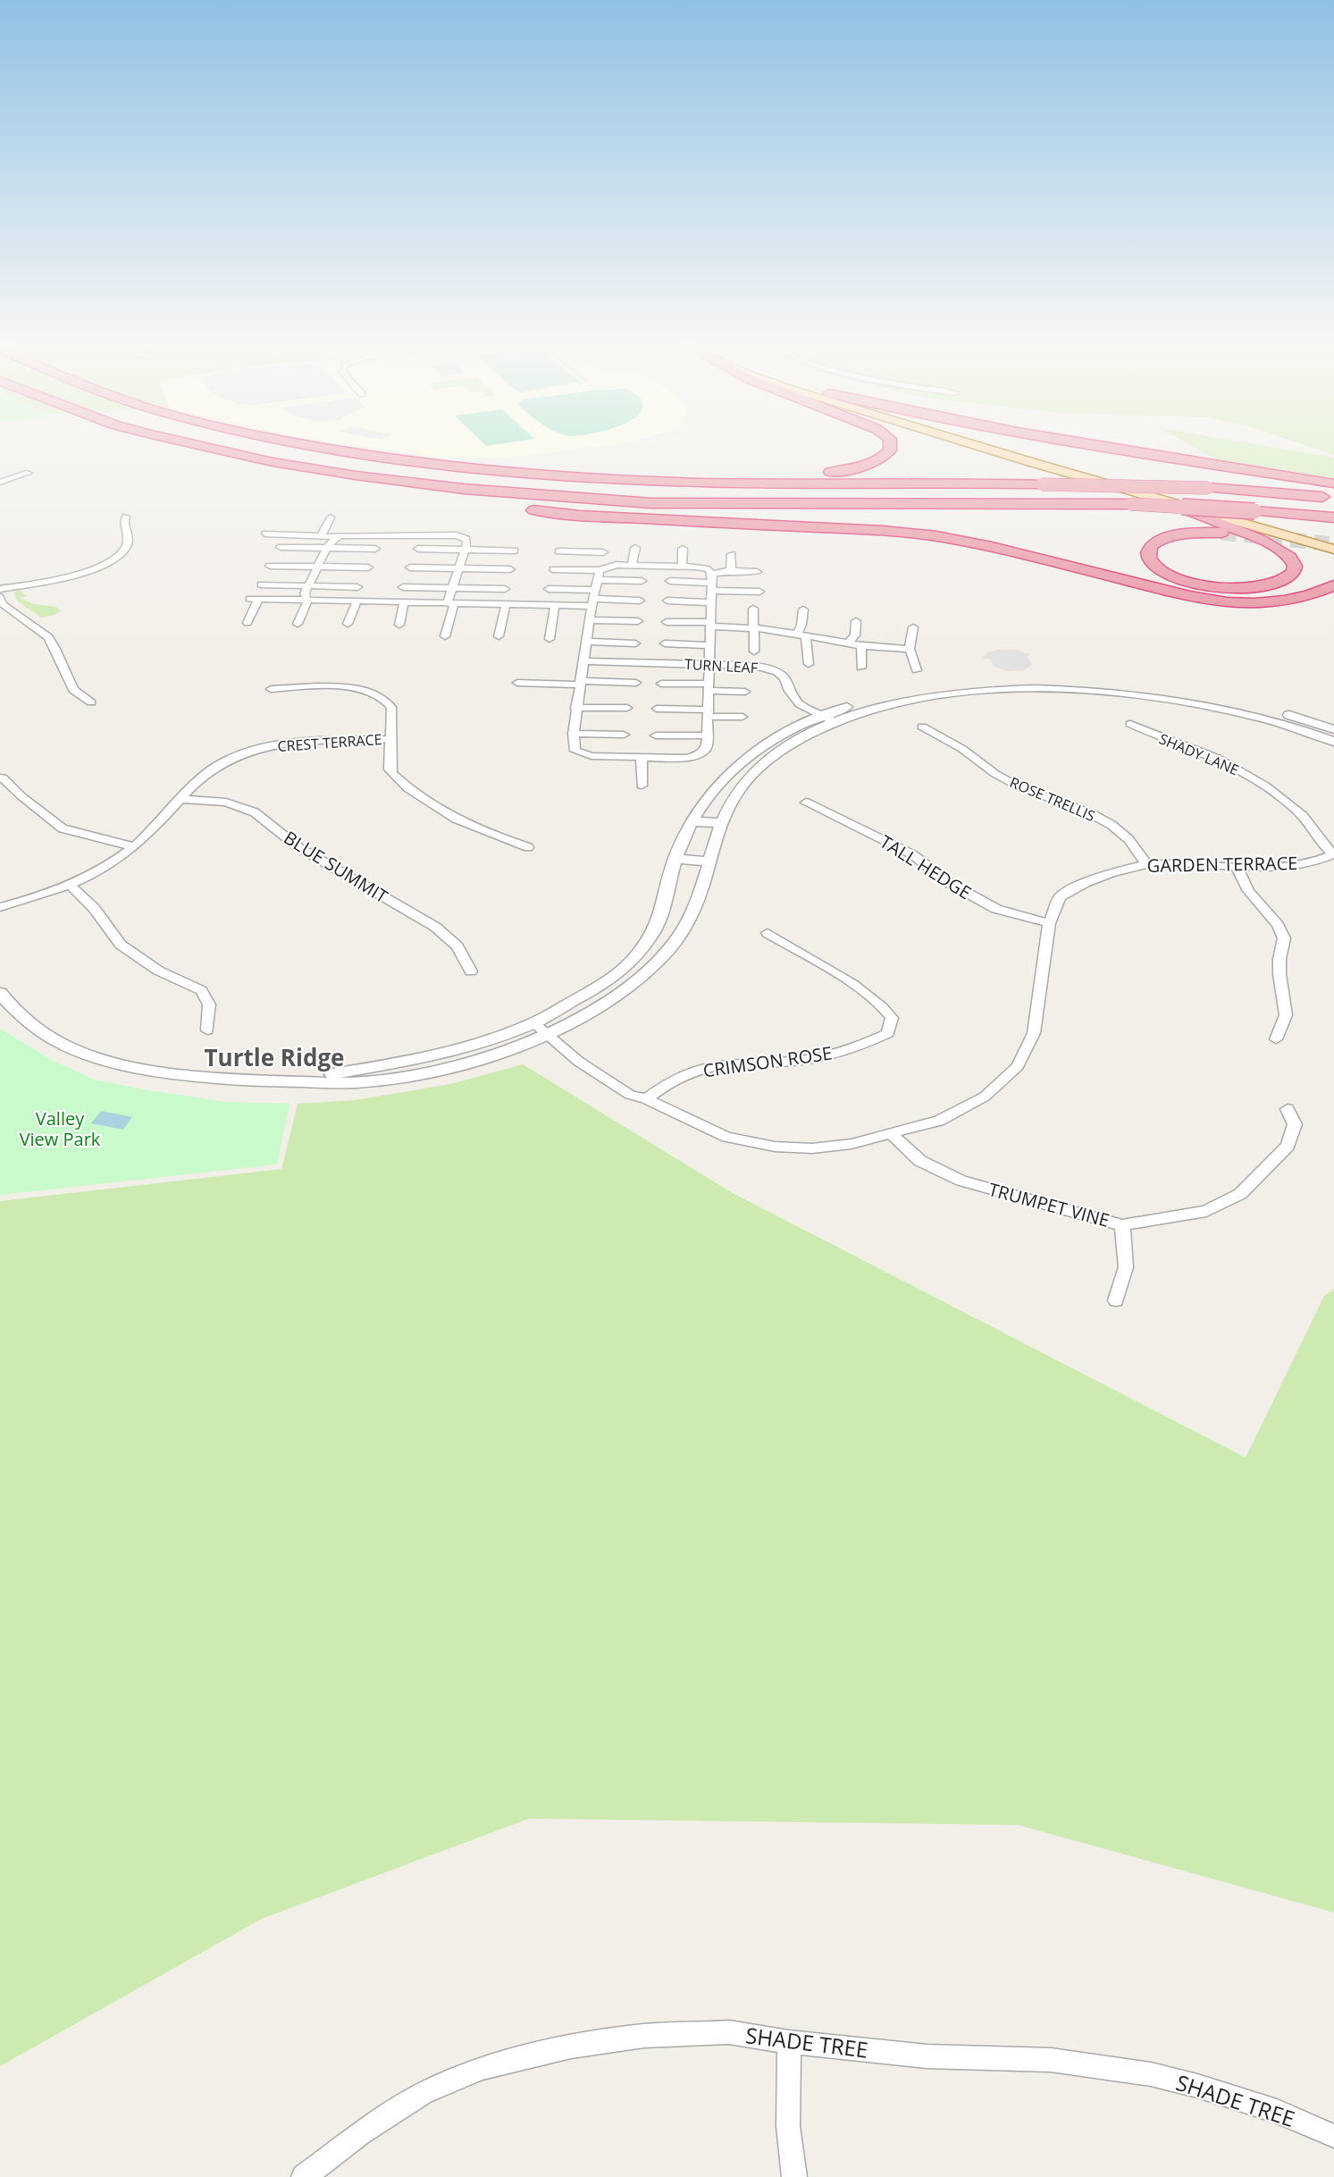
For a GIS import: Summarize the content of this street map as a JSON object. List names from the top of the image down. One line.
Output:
{"streets":{"street":["TURN LEAF","CREST TERRACE","SHADY LANE","ROSE TRELLIS","GARDEN TERRACE","BLUE SUMMIT","TALL HEDGE","CRIMSON ROSE","TRUMPET VINE","SHADE TREE"]},"crossings":[["CREST TERRACE","BLUE SUMMIT"],["SHADY LANE","GARDEN TERRACE"],["ROSE TRELLIS","GARDEN TERRACE"],["GARDEN TERRACE","TALL HEDGE"],["GARDEN TERRACE","CRIMSON ROSE"],["GARDEN TERRACE","TRUMPET VINE"]],"districts":["Turtle Ridge"],"parks":["Valley View Park"]}
